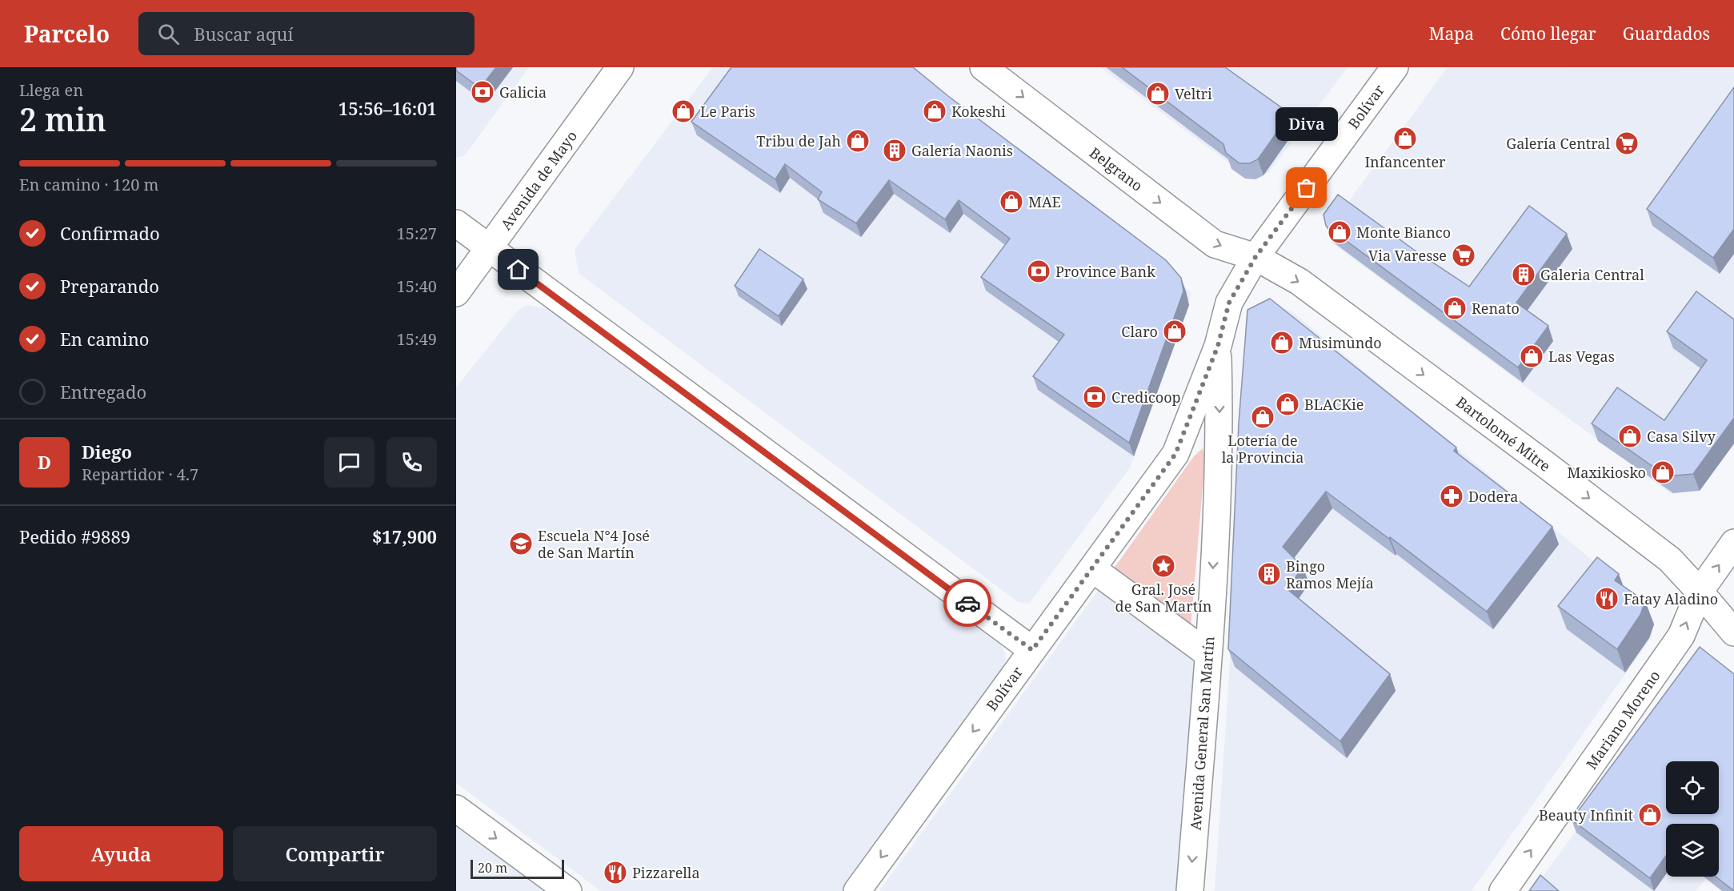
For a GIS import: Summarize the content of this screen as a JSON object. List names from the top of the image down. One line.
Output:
{"streets":{"street":["Bolívar","Belgrano","Avenida de Mayo","Bartolomé Mitre","Mariano Moreno","Avenida General San Martín"]},"crossings":[["Bolívar","Belgrano"],["Bolívar","Bartolomé Mitre"],["Bolívar","Avenida General San Martín"],["Belgrano","Bartolomé Mitre"],["Bartolomé Mitre","Mariano Moreno"]],"one_way":["Belgrano","Bartolomé Mitre","Mariano Moreno","Avenida General San Martín"],"places":{"bank":["Galicia","Province Bank","Credicoop"],"shop":["Veltri","Le Paris","Kokeshi","Infancenter","Tribu de Jah","MAE","Monte Bianco","Renato","Claro","Musimundo","Las Vegas","BLACKie","Lotería de la Provincia","Casa Silvy","Maxikiosko","Beauty Infinit"],"supermarket":["Galería Central","Via Varesse"],"building":["Galería Naonis","Galeria Central","Bingo Ramos Mejía"],"other":["Diva"],"pharmacy":["Dodera"],"school or university":["Escuela N°4 José de San Martín"],"place":["Gral. José de San Martín"],"restaurant":["Fatay Aladino","Pizzarella"]},"scale_bar":"20 m","page":{"header":"Parcelo","search":"Buscar aquí","nav":["Mapa","Cómo llegar","Guardados"],"heading":["2 min","Llega en","15:56–16:01"],"panel":["Diego","Repartidor · 4.7","Pedido #9889","$17,900"],"bubble":"Diva","bar":"En camino · 120 m","list":[["Confirmado","15:27"],["Preparando","15:40"],["En camino","15:49"],"Entregado"],"round":"D","buttons":["Ayuda","Compartir"],"scale":"20 m"}}
